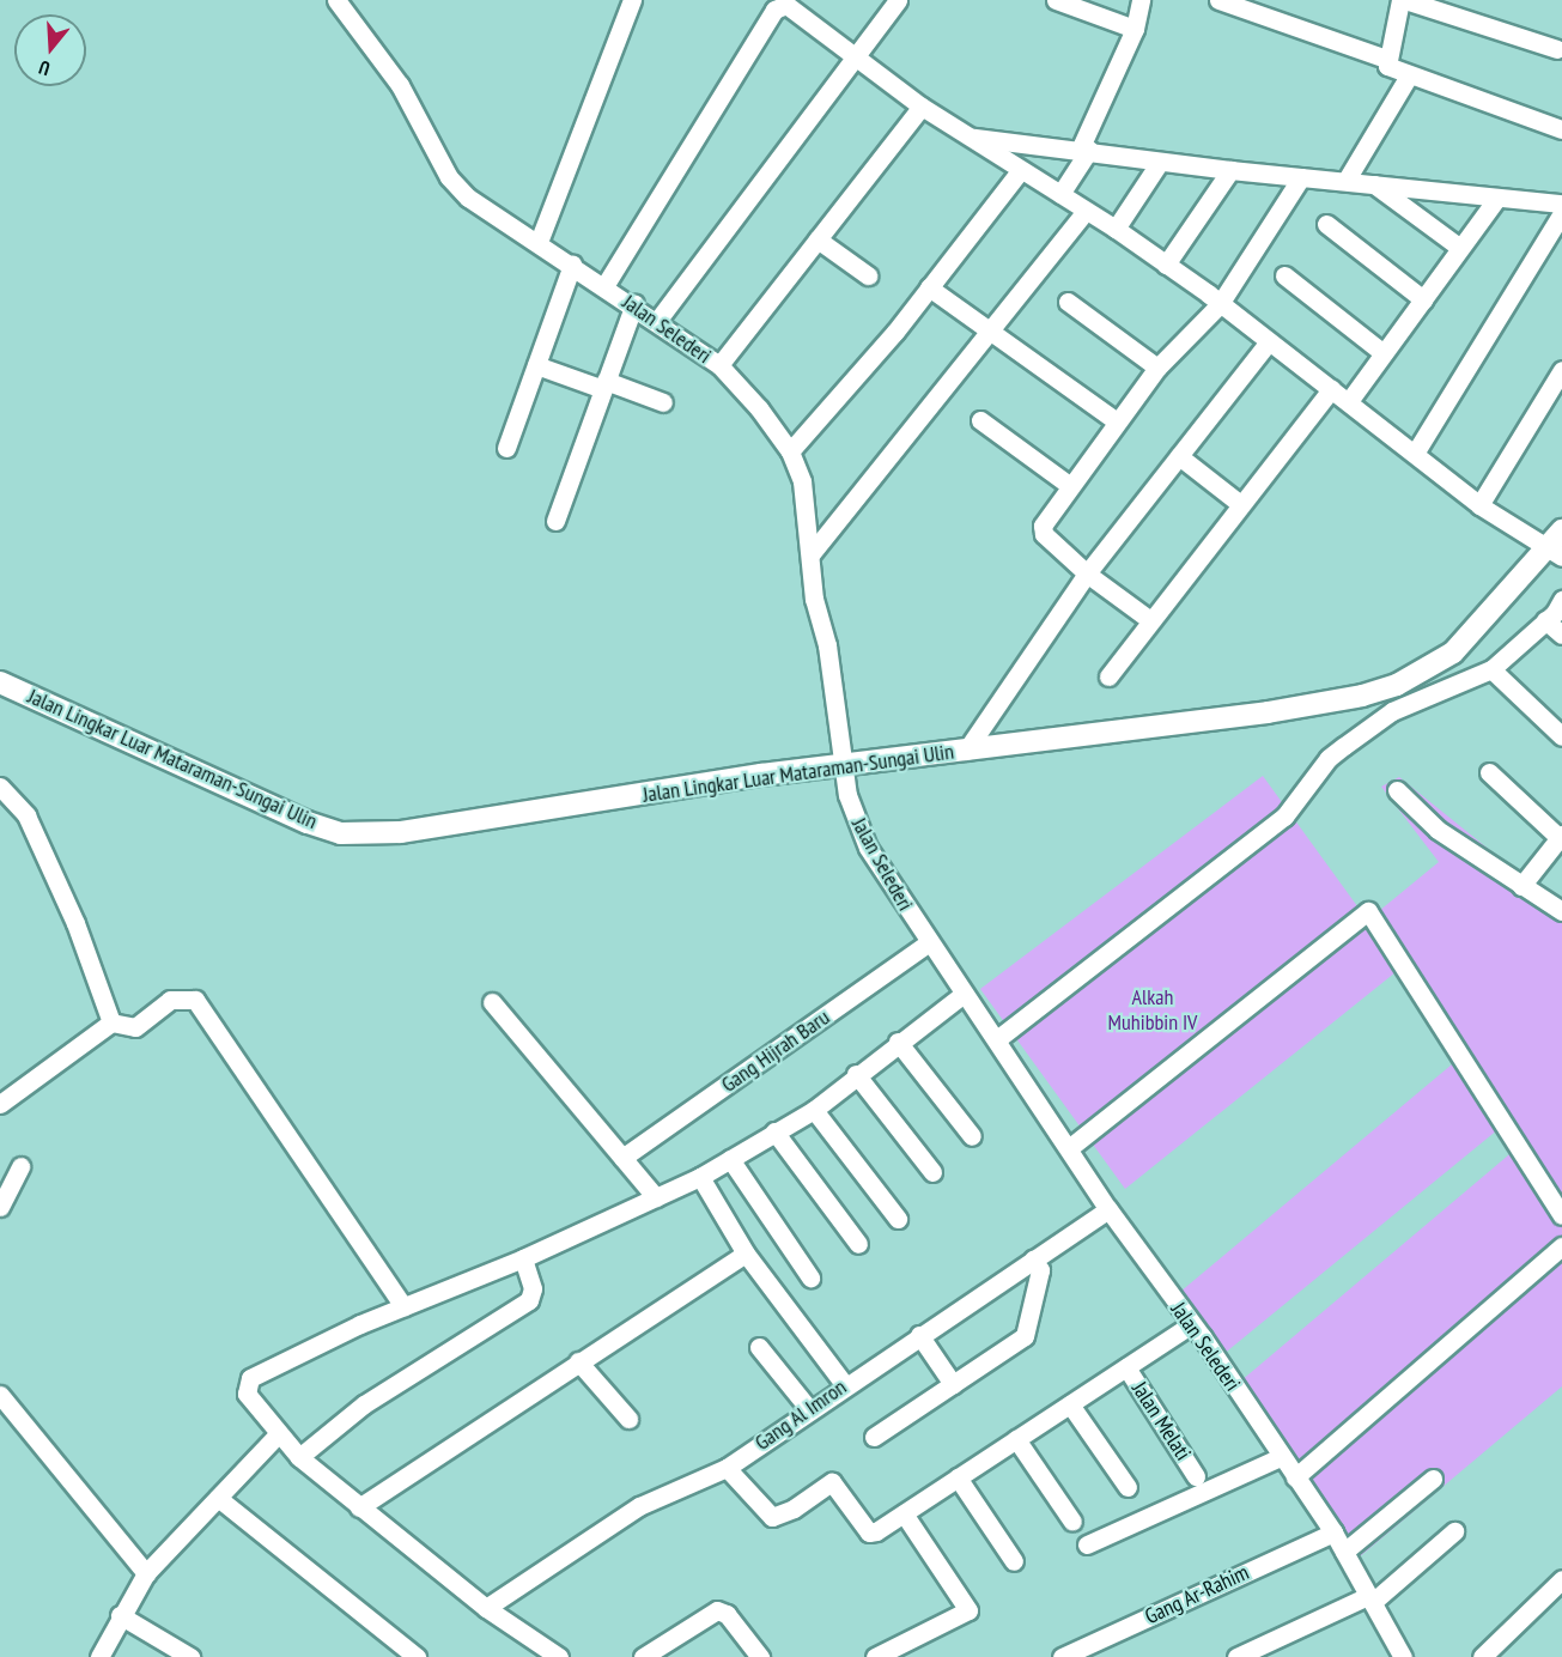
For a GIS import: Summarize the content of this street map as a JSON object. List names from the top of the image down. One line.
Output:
{"streets":{"main road":["Jalan Lingkar Luar Mataraman-Sungai Ulin"],"street":["Jalan Selederi","Gang Hijrah Baru","Gang Al Imron","Jalan Melati","Gang Ar-Rahim"]},"crossings":[["Jalan Selederi","Jalan Lingkar Luar Mataraman-Sungai Ulin"],["Jalan Selederi","Gang Hijrah Baru"],["Jalan Selederi","Gang Al Imron"],["Jalan Selederi","Gang Ar-Rahim"]],"parks":["Alkah Muhibbin IV"],"north":"bottom"}
